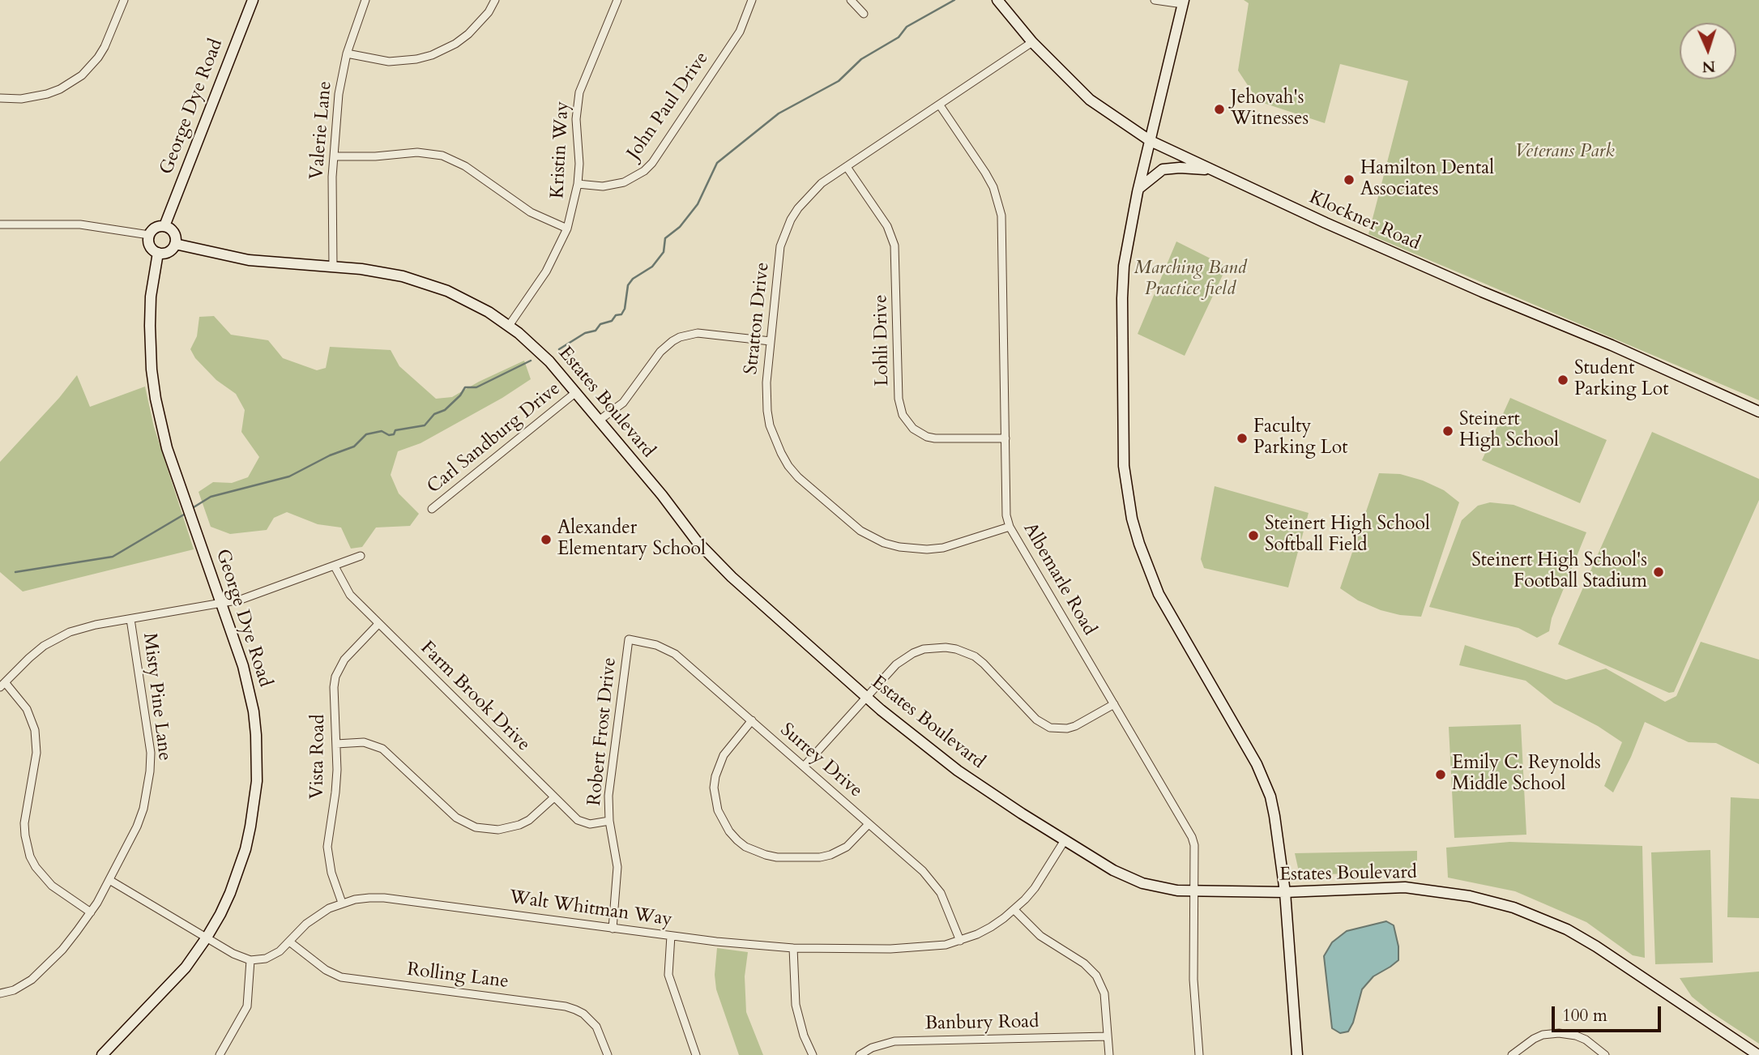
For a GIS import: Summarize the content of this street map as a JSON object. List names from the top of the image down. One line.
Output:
{"streets":{"street":["John Paul Drive","George Dye Road","Valerie Lane","Kristin Way","Klockner Road","Stratton Drive","Lohli Drive","Estates Boulevard","Carl Sandburg Drive","Albemarle Road","Misty Pine Lane","Farm Brook Drive","Robert Frost Drive","Vista Road","Surrey Drive","Walt Whitman Way","Rolling Lane","Banbury Road"]},"crossings":[["John Paul Drive","Kristin Way"],["George Dye Road","Estates Boulevard"],["Valerie Lane","Estates Boulevard"],["Kristin Way","Estates Boulevard"],["Klockner Road","Stratton Drive"],["Stratton Drive","Lohli Drive"],["Stratton Drive","Albemarle Road"],["Lohli Drive","Albemarle Road"],["Estates Boulevard","Carl Sandburg Drive"],["Estates Boulevard","Albemarle Road"],["Estates Boulevard","Walt Whitman Way"],["Farm Brook Drive","Robert Frost Drive"],["Farm Brook Drive","Vista Road"],["Robert Frost Drive","Surrey Drive"],["Robert Frost Drive","Walt Whitman Way"],["Vista Road","Walt Whitman Way"],["Surrey Drive","Walt Whitman Way"],["Walt Whitman Way","Rolling Lane"]],"parks":["Veterans Park","Marching Band Practice field"],"places":["Jehovah's Witnesses","Hamilton Dental Associates","Student Parking Lot","Steinert High School","Faculty Parking Lot","Steinert High School Softball Field","Alexander Elementary School","Steinert High School's Football Stadium","Emily C. Reynolds Middle School"],"scale_bar":"100 m","north":"bottom"}
